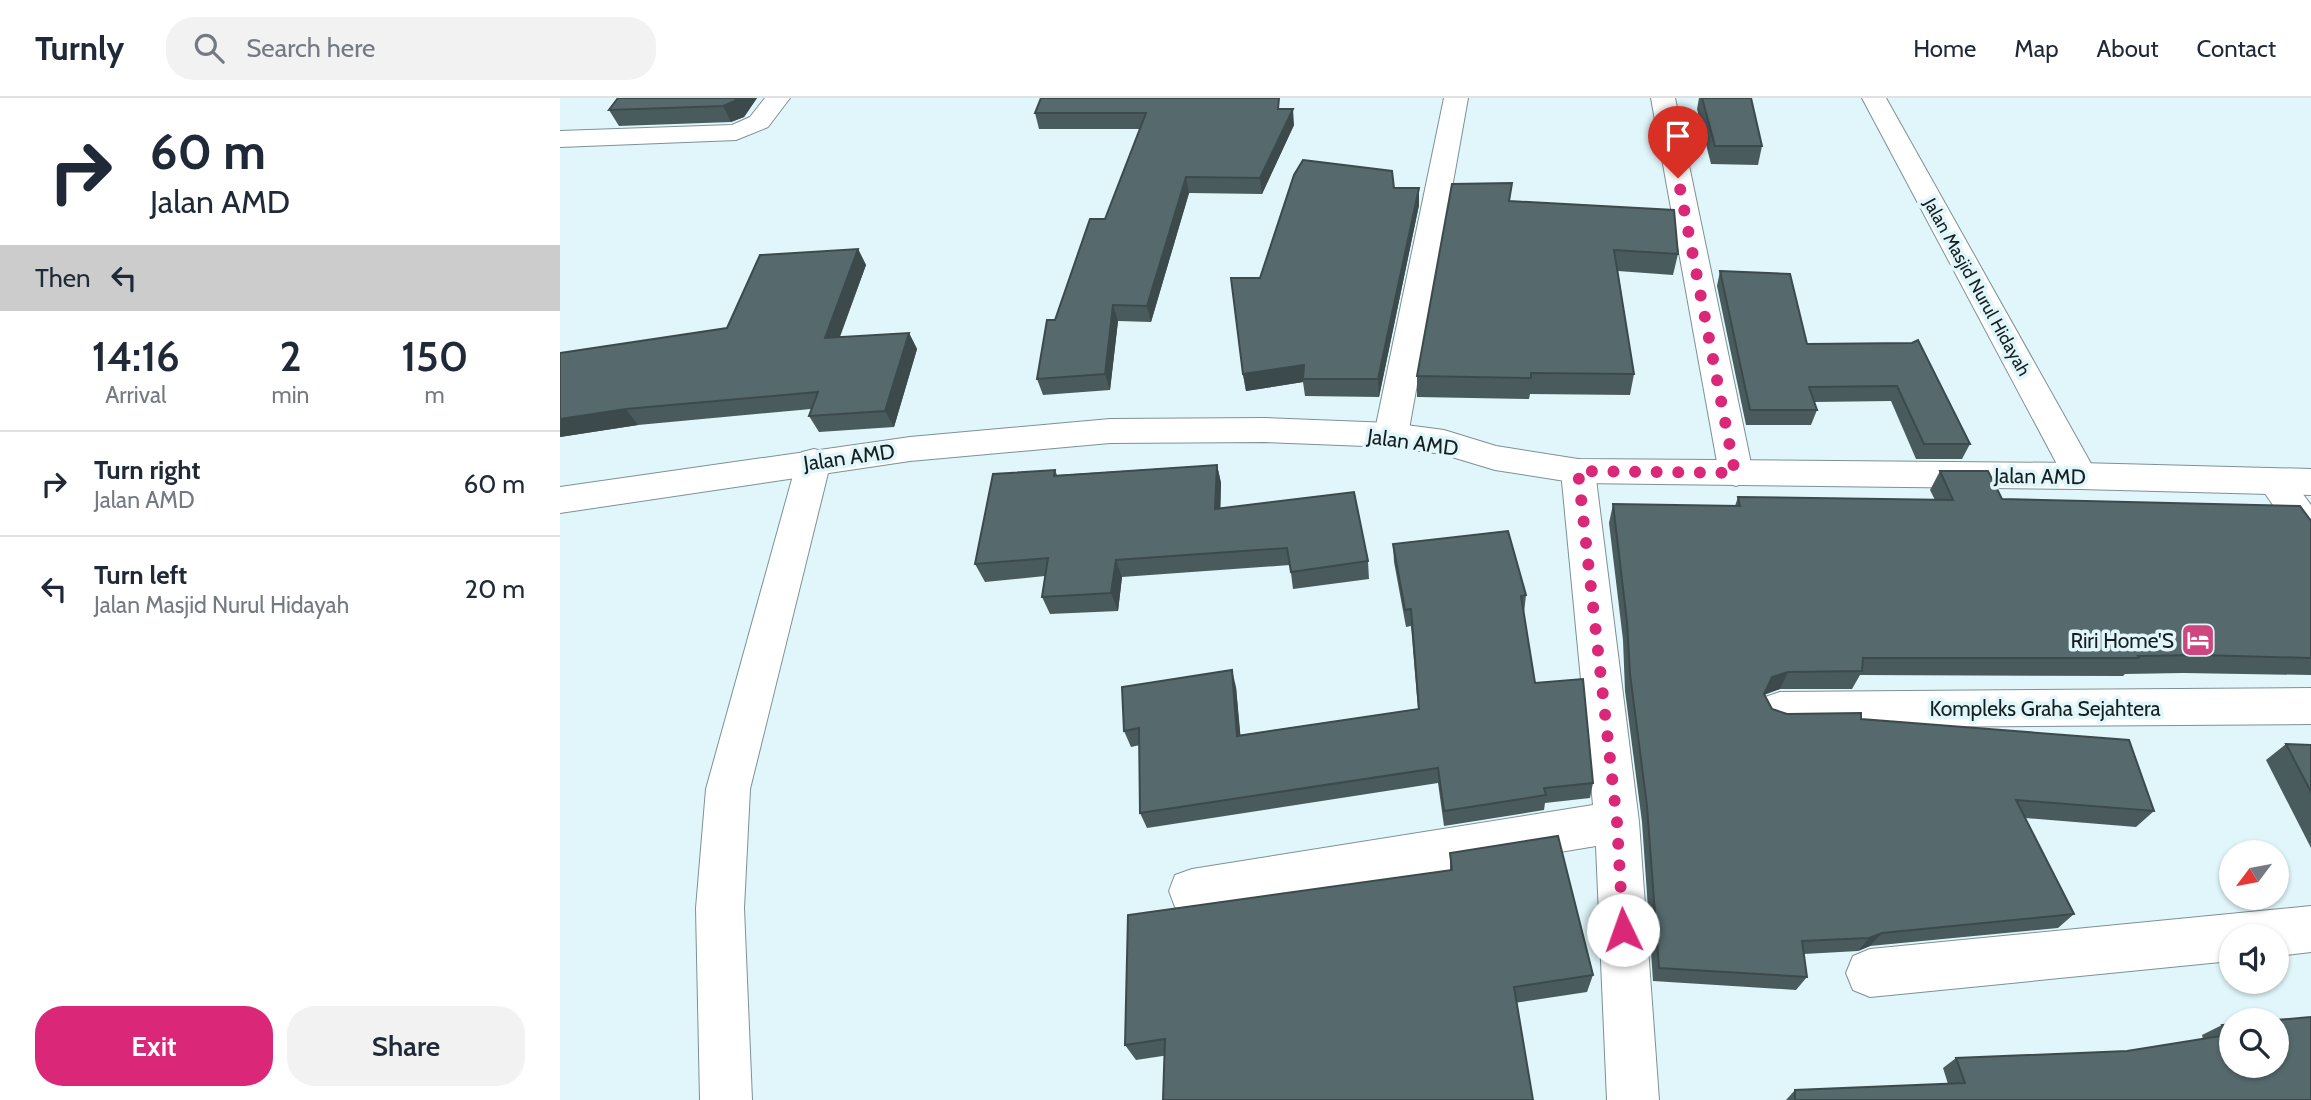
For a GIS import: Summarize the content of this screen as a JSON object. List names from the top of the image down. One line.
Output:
{"streets":{"street":["Jalan Masjid Nurul Hidayah","Jalan AMD","Kompleks Graha Sejahtera"]},"crossings":[["Jalan Masjid Nurul Hidayah","Jalan AMD"]],"places":{"hotel":["Riri Home'S"]},"north":"bottom left","page":{"header":"Turnly","search":"Search here","nav":["Home","Map","About","Contact"],"turn":["60 m","Jalan AMD"],"then":"Then","eta":["14:16","Arrival","2","min","150","m"],"list":[{"name":"Turn right","note":"Jalan AMD","value":"60 m"},{"name":"Turn left","note":"Jalan Masjid Nurul Hidayah","value":"20 m"}],"buttons":["Exit","Share"]}}
